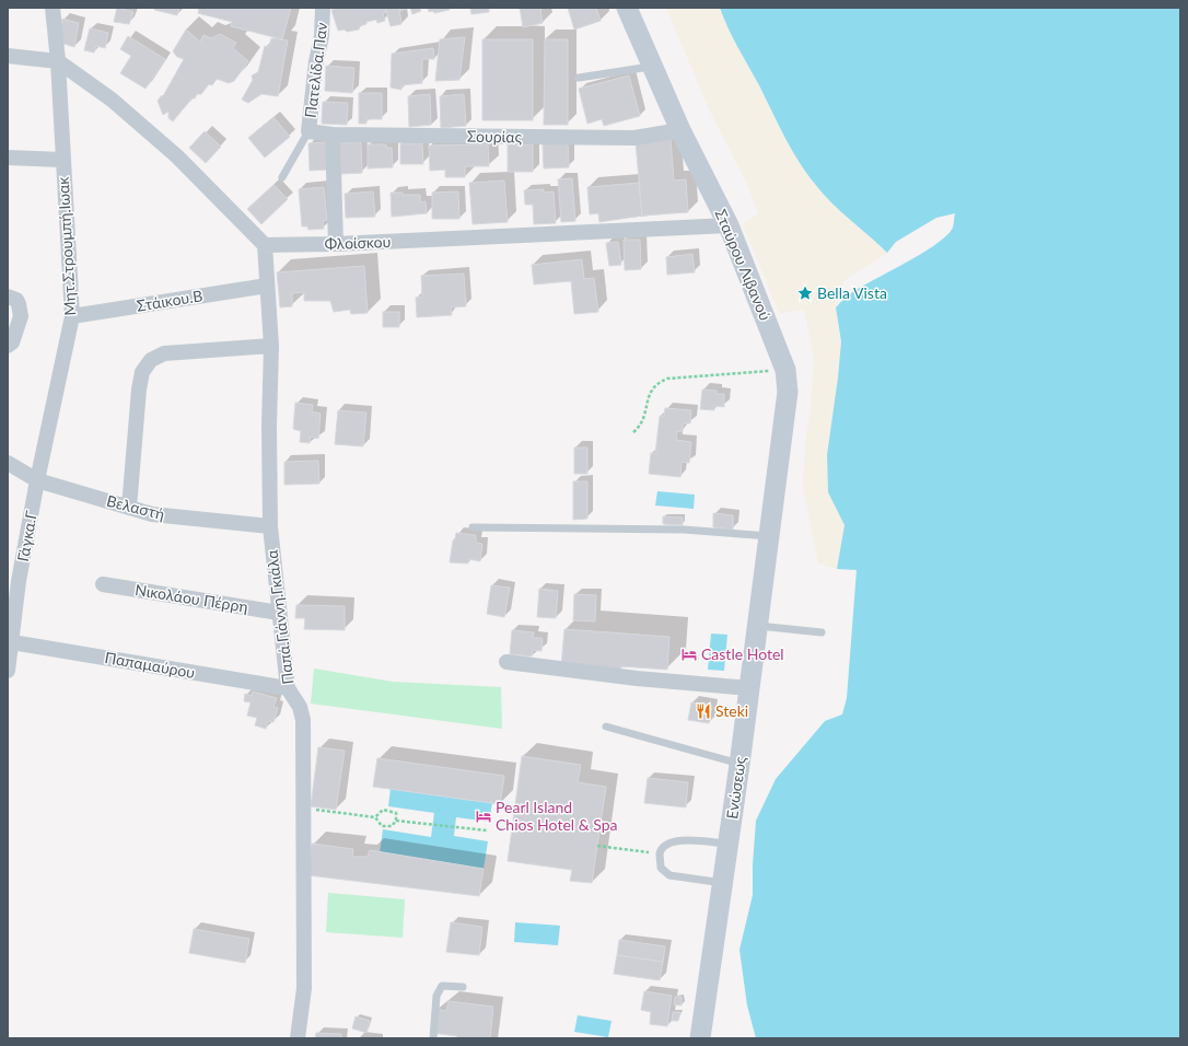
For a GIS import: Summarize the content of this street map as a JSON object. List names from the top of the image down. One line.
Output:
{"streets":{"main road":["Σταύρου Λιβανού","Ενώσεως"],"street":["Πατελίδα.Παν","Σουρίας","Φλοίσκου","Μητ.Στρουμπή.Ιωακ","Στάικου.Β","Βελαστή","Γάγκα.Γ","Νικολάου Πέρρη","Παπά.Γιάννη.Γκιάλα","Παπαμαύρου"]},"crossings":[["Πατελίδα.Παν","Σουρίας"],["Σουρίας","Σταύρου Λιβανού"],["Φλοίσκου","Σταύρου Λιβανού"],["Φλοίσκου","Παπά.Γιάννη.Γκιάλα"],["Μητ.Στρουμπή.Ιωακ","Στάικου.Β"],["Μητ.Στρουμπή.Ιωακ","Βελαστή"],["Μητ.Στρουμπή.Ιωακ","Γάγκα.Γ"],["Σταύρου Λιβανού","Ενώσεως"],["Στάικου.Β","Παπά.Γιάννη.Γκιάλα"],["Βελαστή","Γάγκα.Γ"],["Βελαστή","Παπά.Γιάννη.Γκιάλα"],["Γάγκα.Γ","Παπαμαύρου"],["Νικολάου Πέρρη","Παπά.Γιάννη.Γκιάλα"],["Παπά.Γιάννη.Γκιάλα","Παπαμαύρου"]],"places":{"place":["Bella Vista"],"hotel":["Castle Hotel","Pearl Island Chios Hotel & Spa"],"restaurant":["Steki"]}}
